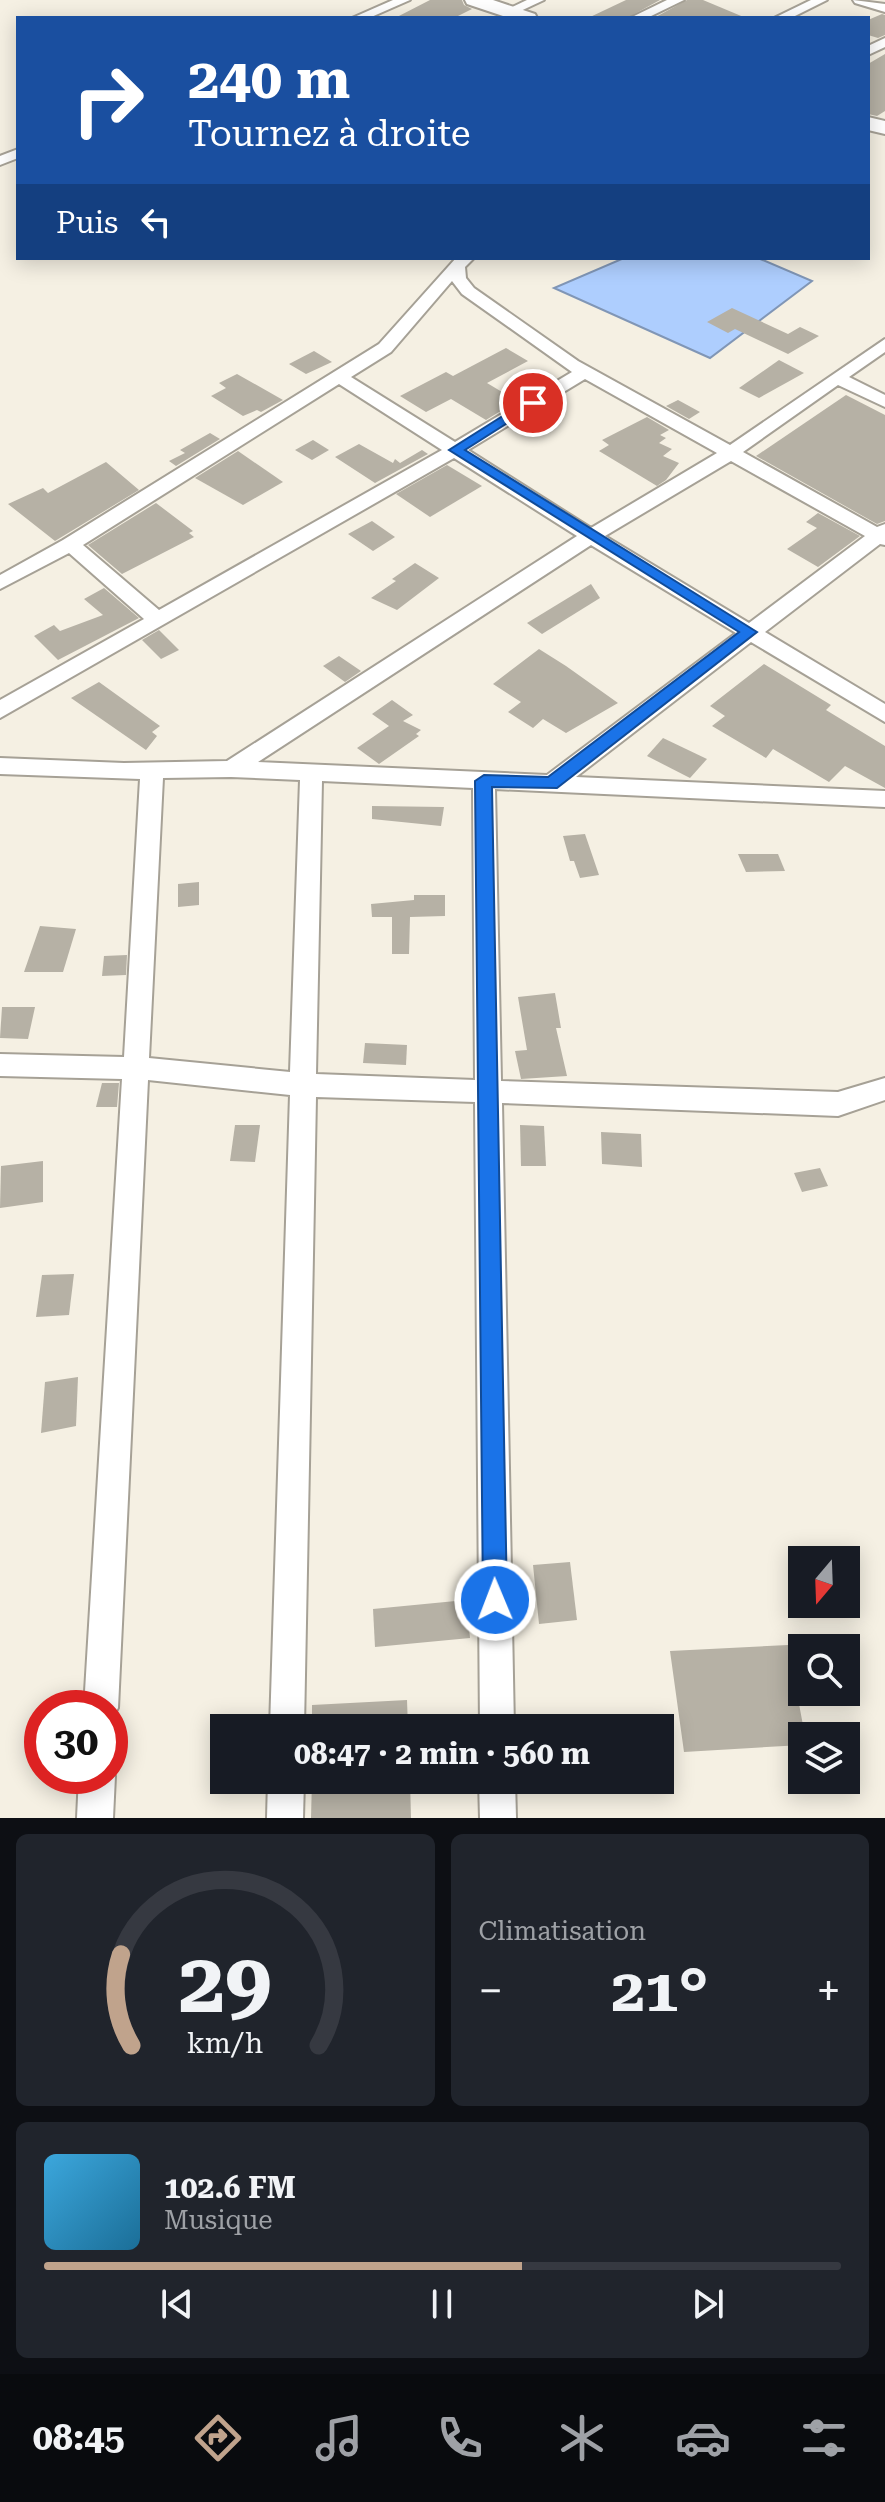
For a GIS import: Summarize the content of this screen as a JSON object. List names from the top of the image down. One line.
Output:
{"north":"bottom","page":{"turn":["240 m","Tournez à droite"],"then":"Puis","limit":"30","trip":"08:47 · 2 min · 560 m","tile":"Climatisation","heat":["−","21°","+"],"song":["102.6 FM","Musique"],"tabs":"08:45","gauge":["29","km/h"]}}
